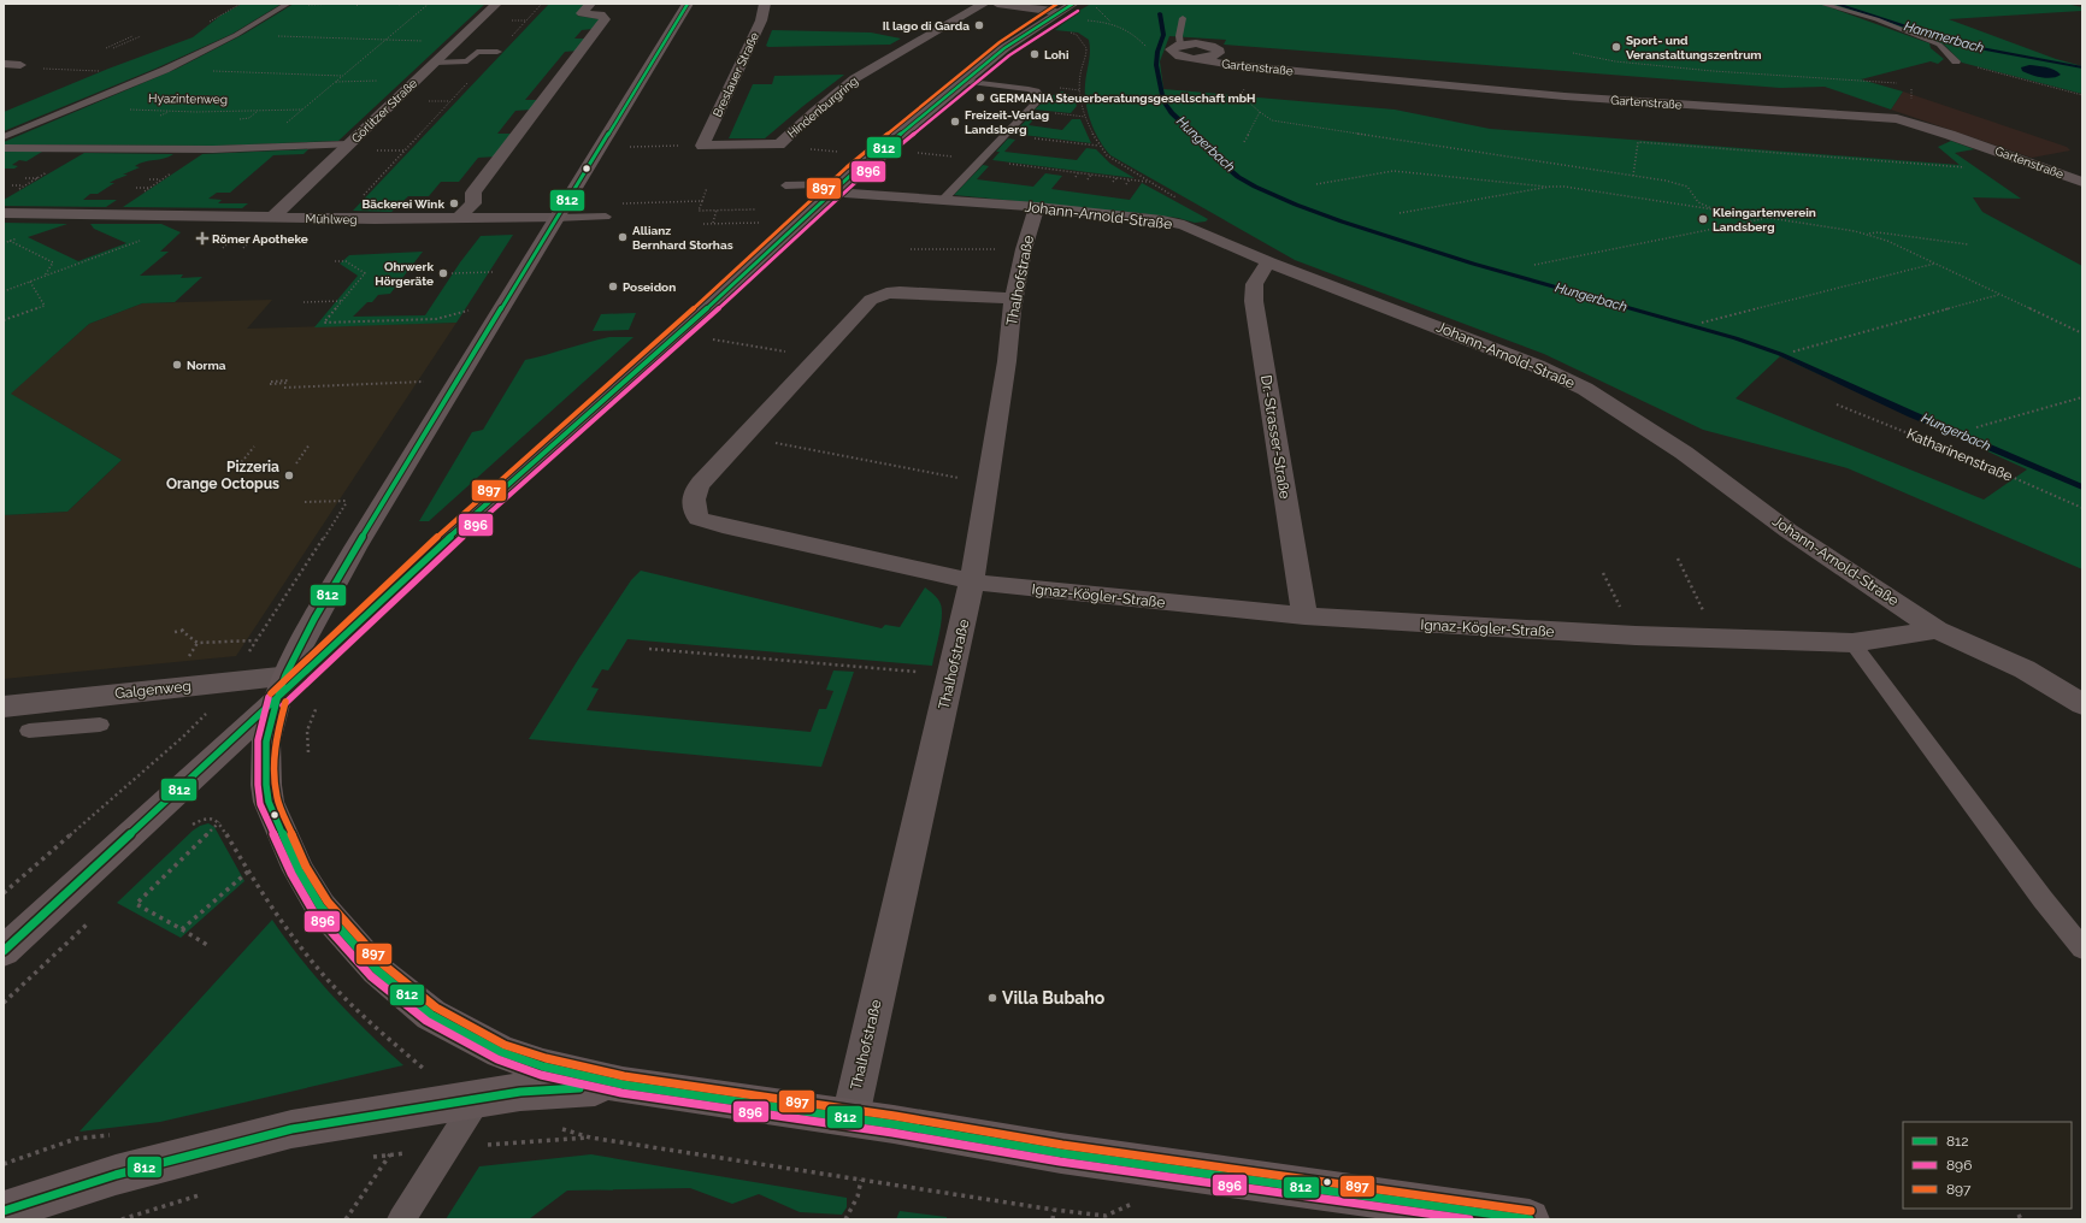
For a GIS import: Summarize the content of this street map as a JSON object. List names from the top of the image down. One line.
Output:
{"streets":{"street":["Gartenstraße","Breslauer Straße","Hindenburgring","Görlitzer Straße","Johann-Arnold-Straße","Mühlweg","Thalhofstraße","Dr.-Strasser-Straße","Ignaz-Kögler-Straße","Galgenweg"],"lane":["Hyazintenweg"],"path":["Katharinenstraße"]},"crossings":[["Breslauer Straße","Hindenburgring"],["Görlitzer Straße","Mühlweg"],["Johann-Arnold-Straße","Thalhofstraße"],["Johann-Arnold-Straße","Dr.-Strasser-Straße"],["Johann-Arnold-Straße","Ignaz-Kögler-Straße"],["Thalhofstraße","Ignaz-Kögler-Straße"],["Dr.-Strasser-Straße","Ignaz-Kögler-Straße"]],"water":["Hammerbach","Hungerbach"],"places":{"other":["Il lago di Garda","Sport- und Veranstaltungszentrum","Lohi","GERMANIA Steuerberatungsgesellschaft mbH","Freizeit-Verlag Landsberg","Bäckerei Wink","Kleingartenverein Landsberg","Allianz Bernhard Storhas","Ohrwerk Hörgeräte","Poseidon","Norma","Pizzeria Orange Octopus","Villa Bubaho"],"health":["Römer Apotheke"]},"lines":["transit line 812","transit line 897","transit line 896"],"legend":["812","896","897"]}
